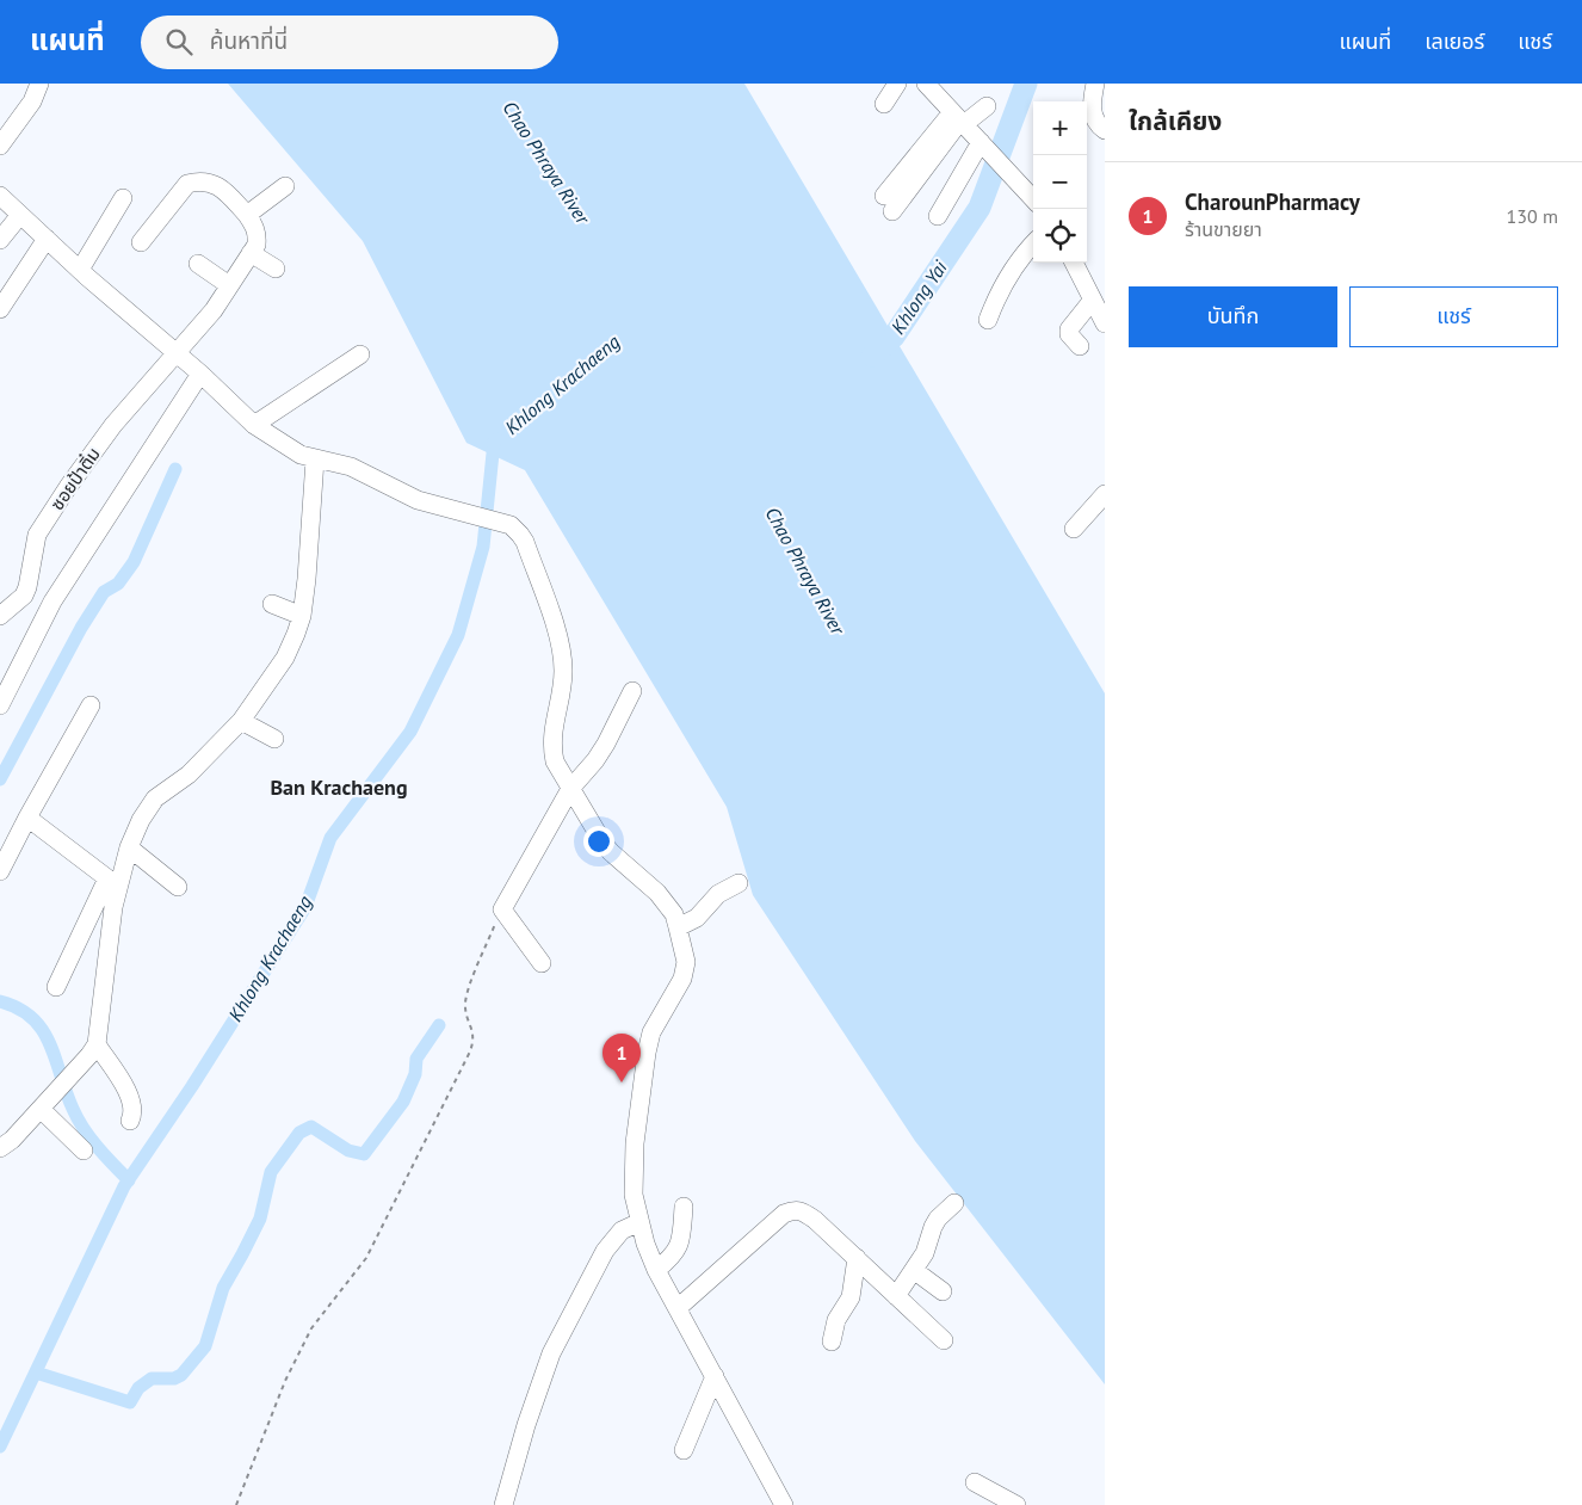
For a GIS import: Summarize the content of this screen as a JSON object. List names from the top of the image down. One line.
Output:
{"streets":{"street":["ซอยป้าติ๋ม"]},"districts":["Ban Krachaeng"],"water":["Chao Phraya River","Khlong Yai","Khlong Krachaeng"],"page":{"header":"แผนที่","search":"ค้นหาที่นี่","nav":["แผนที่","เลเยอร์","แชร์"],"heading":"ใกล้เคียง","map_buttons":["+","−"],"list":[{"mark":"1","name":"CharounPharmacy","note":"ร้านขายยา","value":"130 m"}],"buttons":["บันทึก","แชร์"],"pins":"1"}}
